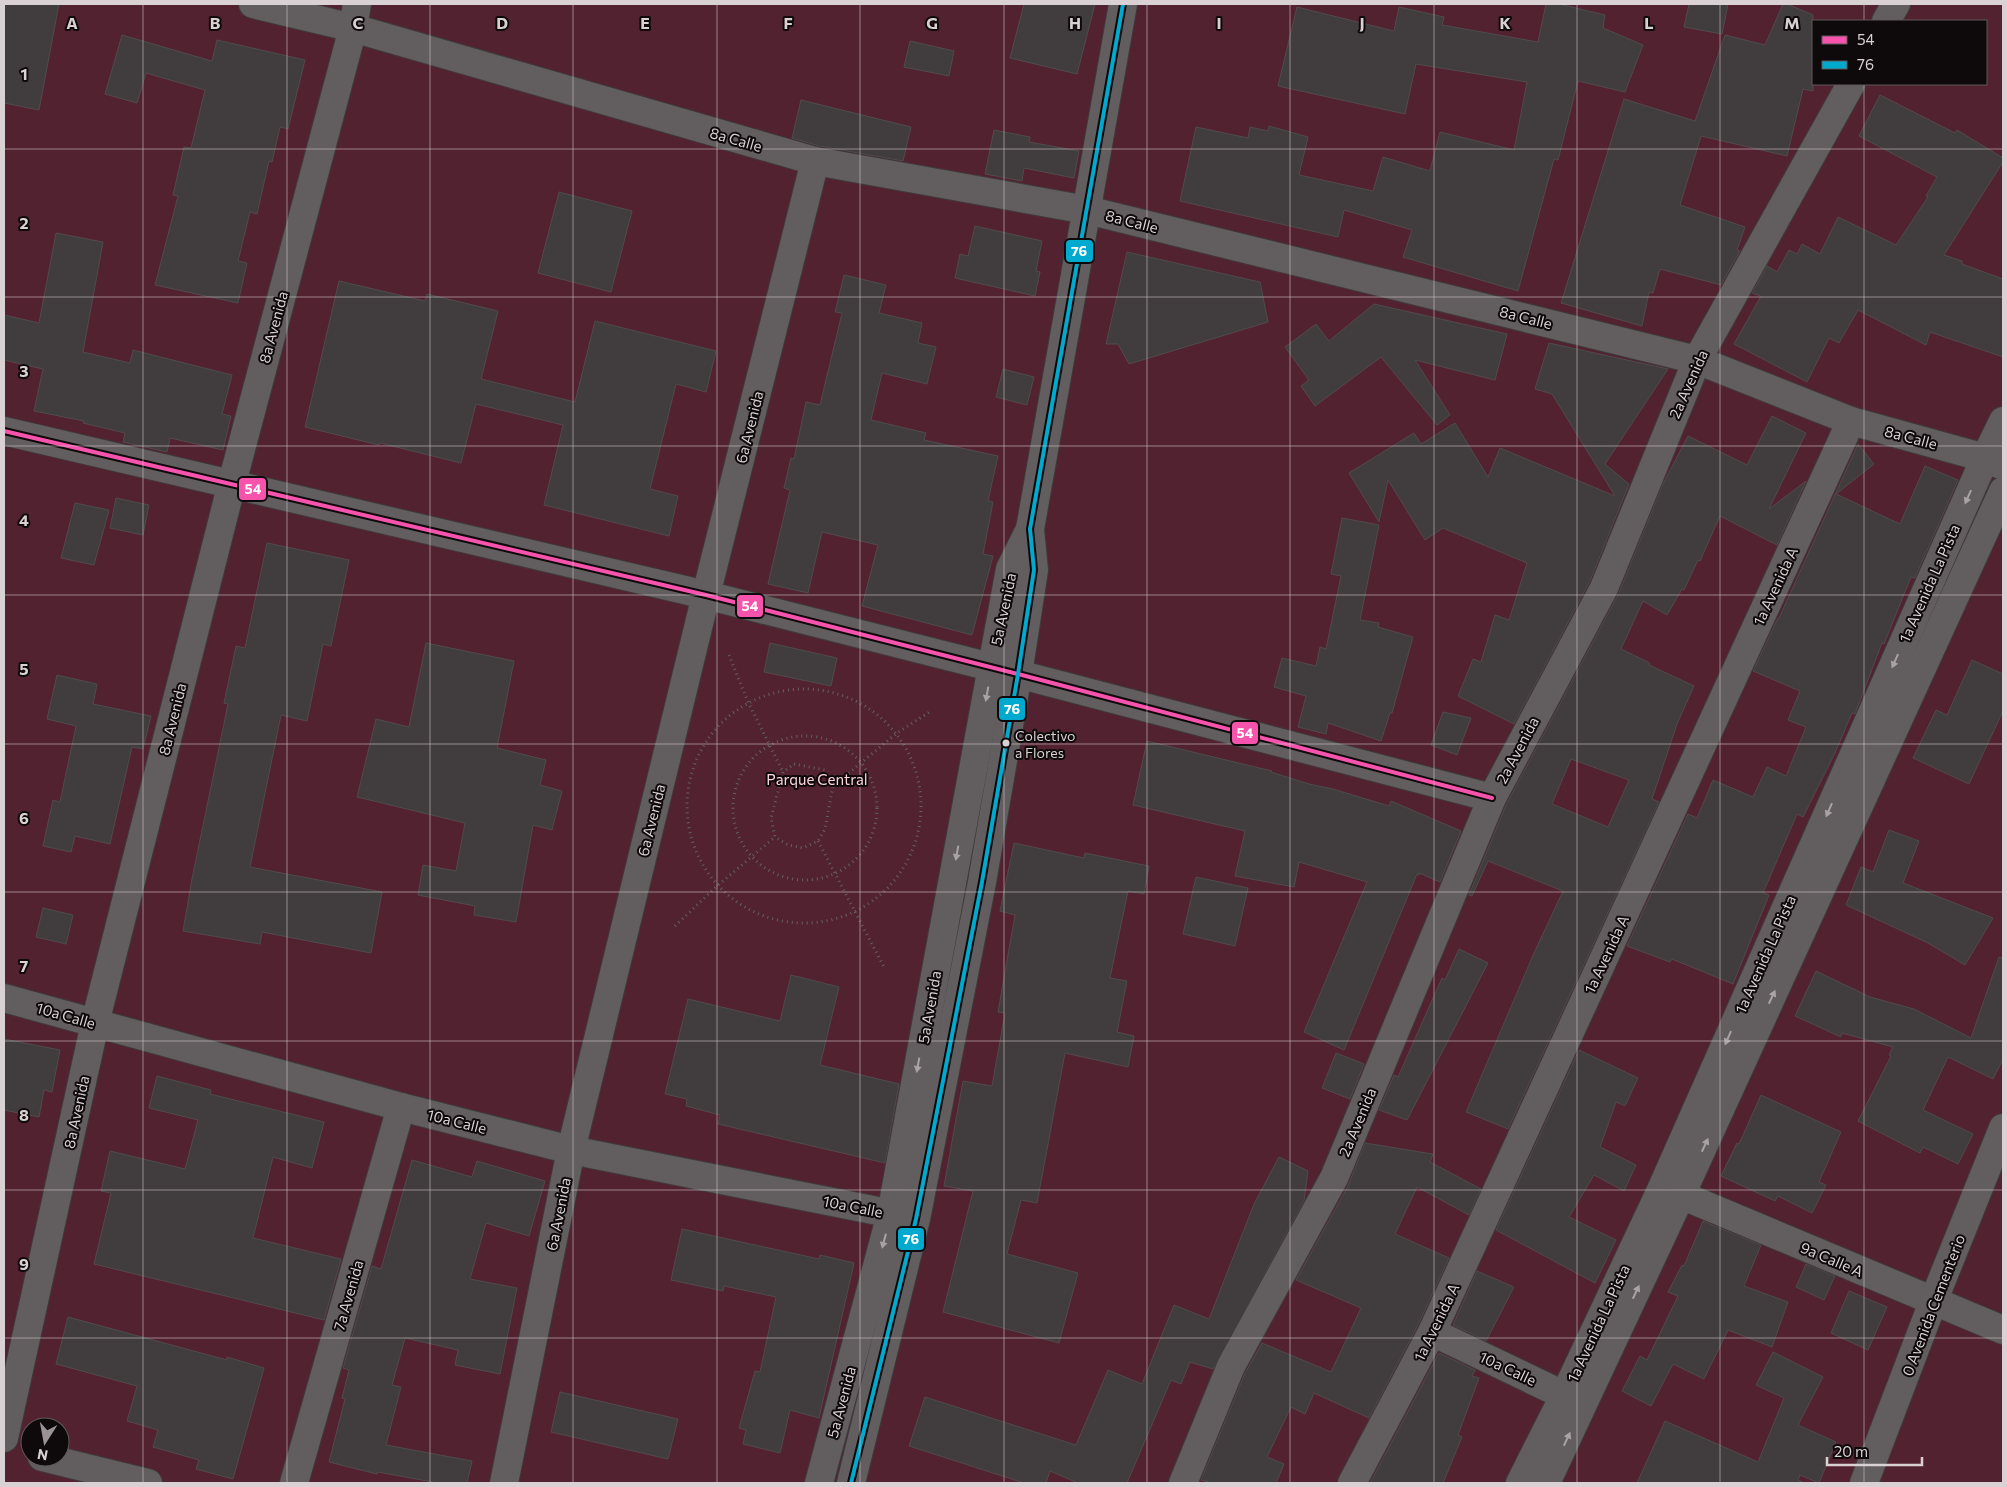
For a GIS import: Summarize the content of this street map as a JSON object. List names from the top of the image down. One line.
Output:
{"streets":{"street":["8a Calle","8a Avenida","2a Avenida","6a Avenida","1a Avenida La Pista","1a Avenida A","5a Avenida","10a Calle","9a Calle A","7a Avenida","0 Avenida Cementerio"]},"crossings":[["8a Calle","8a Avenida"],["8a Calle","2a Avenida"],["8a Calle","6a Avenida"],["8a Calle","1a Avenida La Pista"],["8a Calle","1a Avenida A"],["8a Calle","5a Avenida"],["8a Avenida","10a Calle"],["6a Avenida","10a Calle"],["1a Avenida La Pista","10a Calle"],["1a Avenida La Pista","9a Calle A"],["1a Avenida A","10a Calle"],["5a Avenida","10a Calle"],["10a Calle","7a Avenida"],["9a Calle A","0 Avenida Cementerio"]],"parks":["Parque Central"],"places":["Colectivo a Flores"],"lines":["transit line 76","transit line 54"],"legend":["54","76"],"scale_bar":"20 m","north":"bottom","grid":{"columns":["A","B","C","D","E","F","G","H","I","J","K","L","M"],"rows":["1","2","3","4","5","6","7","8","9"]}}
